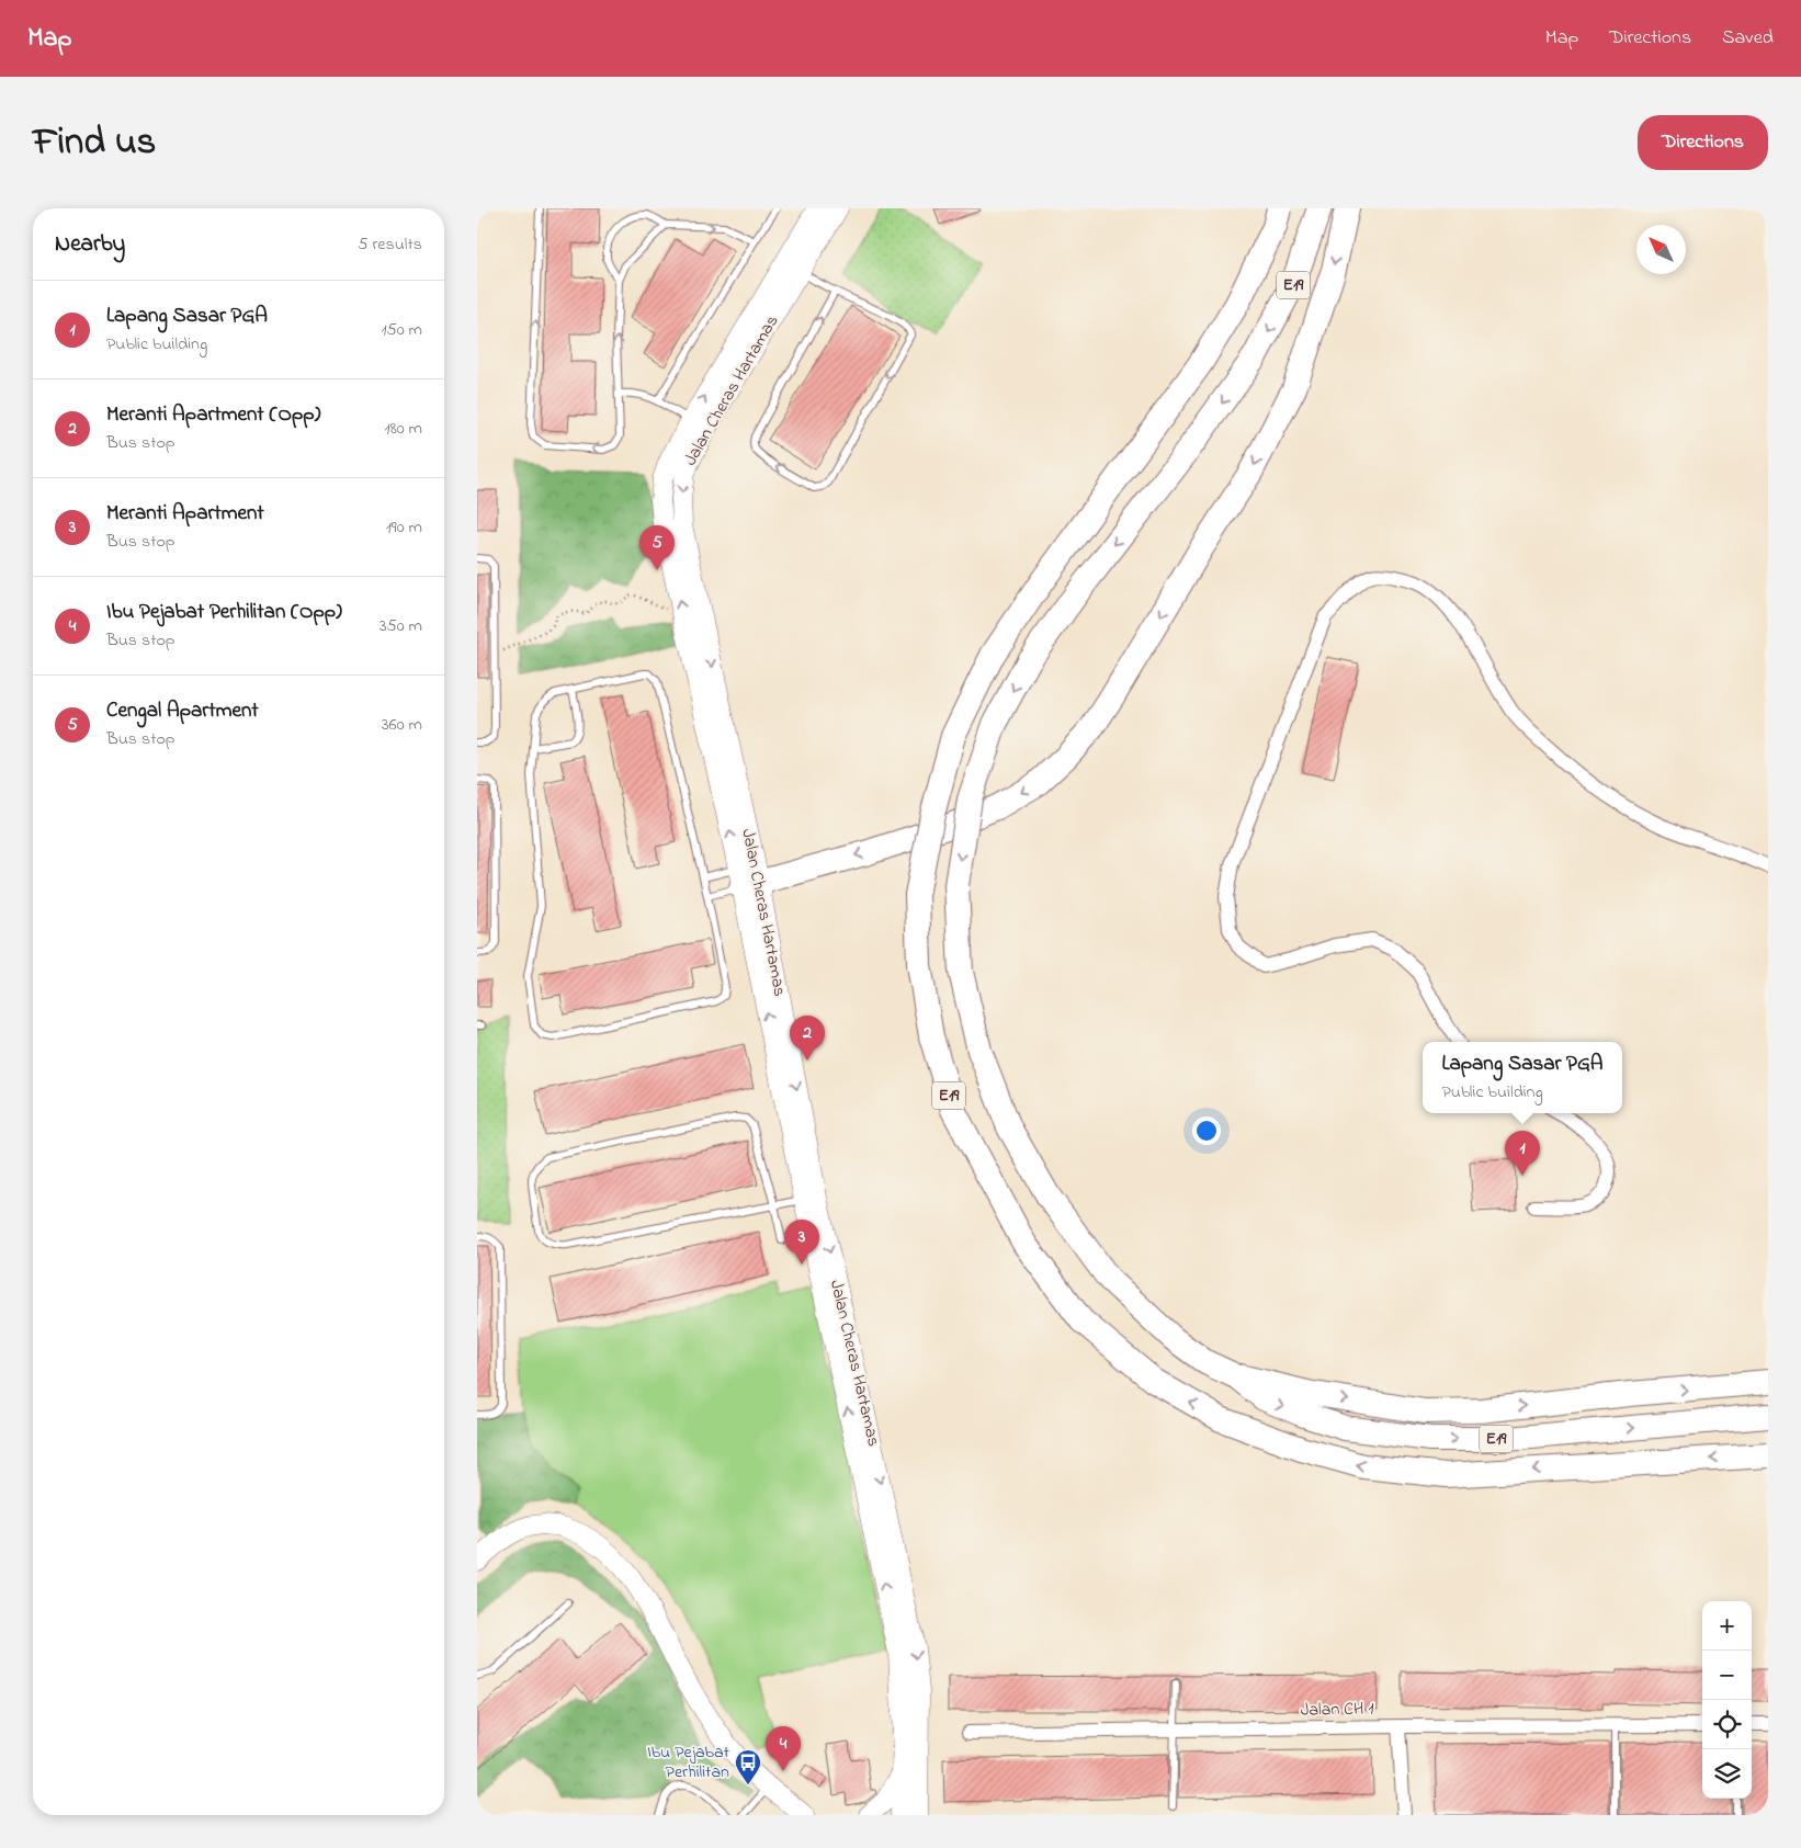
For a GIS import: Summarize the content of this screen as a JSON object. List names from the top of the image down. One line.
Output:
{"streets":{"highway":["E19"],"street":["Jalan Cheras Hartamas","Jalan CH 1"]},"places":{"bus stop":["Ibu Pejabat Perhilitan"]},"north":"top left","page":{"header":"Map","nav":["Map","Directions","Saved"],"title":"Find us","buttons":"Directions","heading":["Nearby","5 results"],"list":[{"mark":"1","name":"Lapang Sasar PGA","note":"Public building","value":"150 m"},{"mark":"2","name":"Meranti Apartment (Opp)","note":"Bus stop","value":"180 m"},{"mark":"3","name":"Meranti Apartment","note":"Bus stop","value":"190 m"},{"mark":"4","name":"Ibu Pejabat Perhilitan (Opp)","note":"Bus stop","value":"350 m"},{"mark":"5","name":"Cengal Apartment","note":"Bus stop","value":"360 m"}],"pins":["5","2","1","3","4"],"popup":["Lapang Sasar PGA","Public building"],"map_buttons":["+","−"]}}
